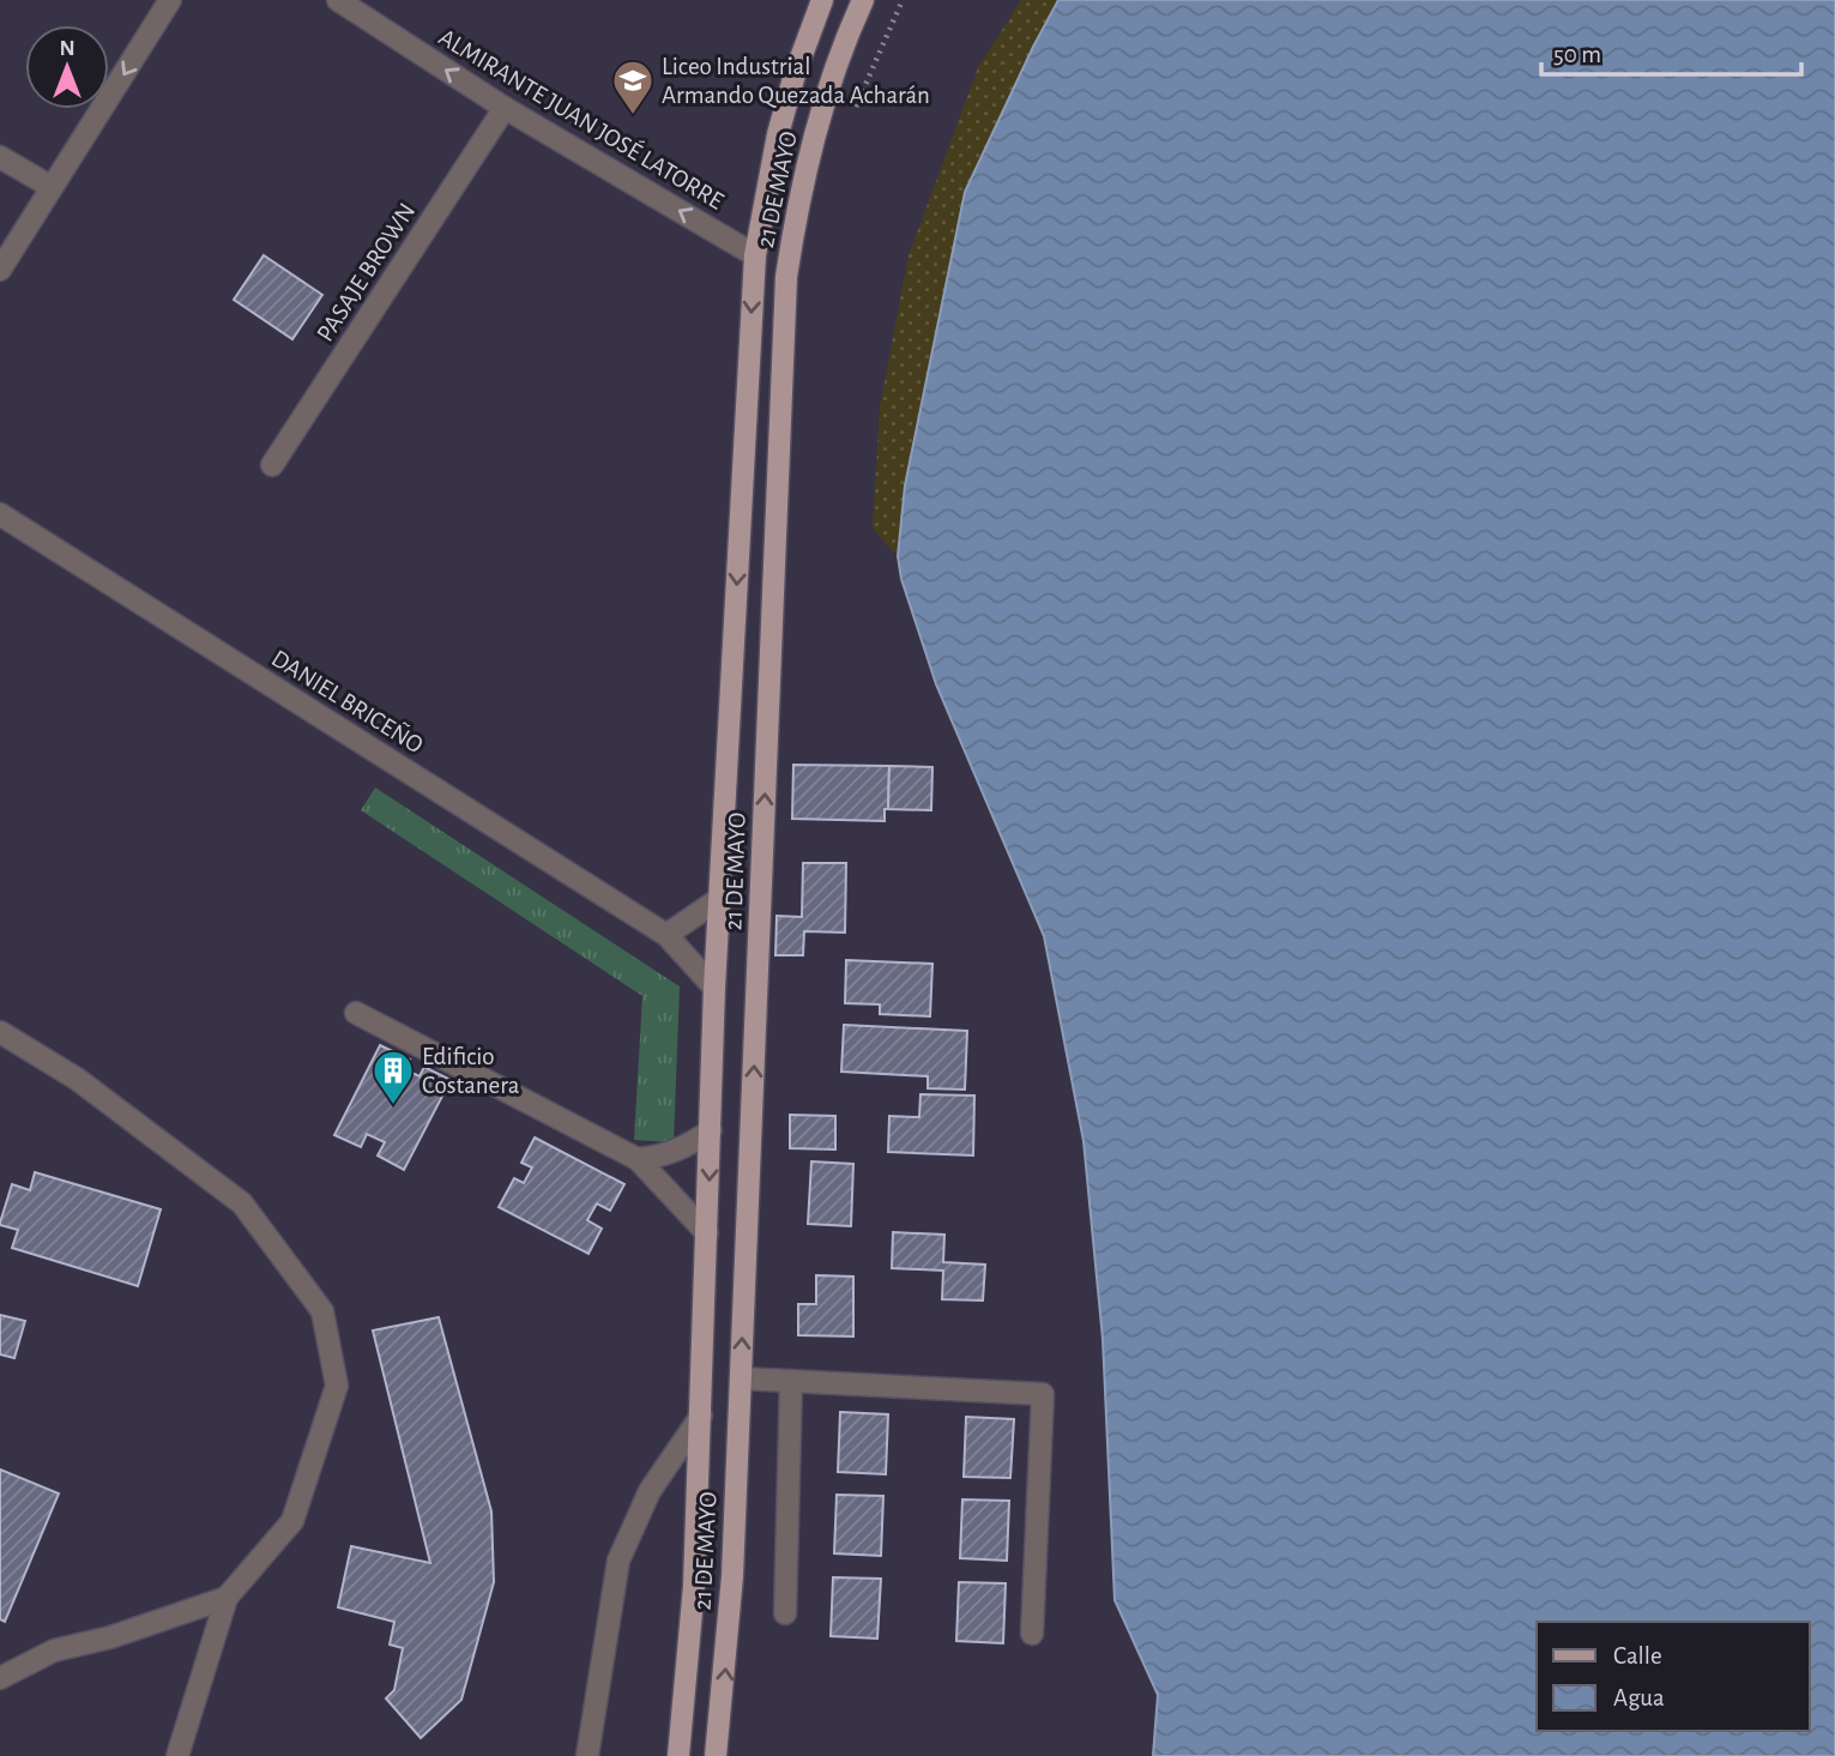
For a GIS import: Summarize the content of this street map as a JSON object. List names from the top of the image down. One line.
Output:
{"streets":{"main road":["21 DE MAYO"],"street":["ALMIRANTE JUAN JOSÉ LATORRE","PASAJE BROWN","DANIEL BRICEÑO"]},"crossings":[["ALMIRANTE JUAN JOSÉ LATORRE","21 DE MAYO"],["ALMIRANTE JUAN JOSÉ LATORRE","PASAJE BROWN"],["21 DE MAYO","DANIEL BRICEÑO"]],"one_way":["ALMIRANTE JUAN JOSÉ LATORRE"],"places":{"school or university":["Liceo Industrial Armando Quezada Acharán"],"building":["Edificio Costanera"]},"legend":["Calle","Agua"],"scale_bar":"50 m","north":"top"}
